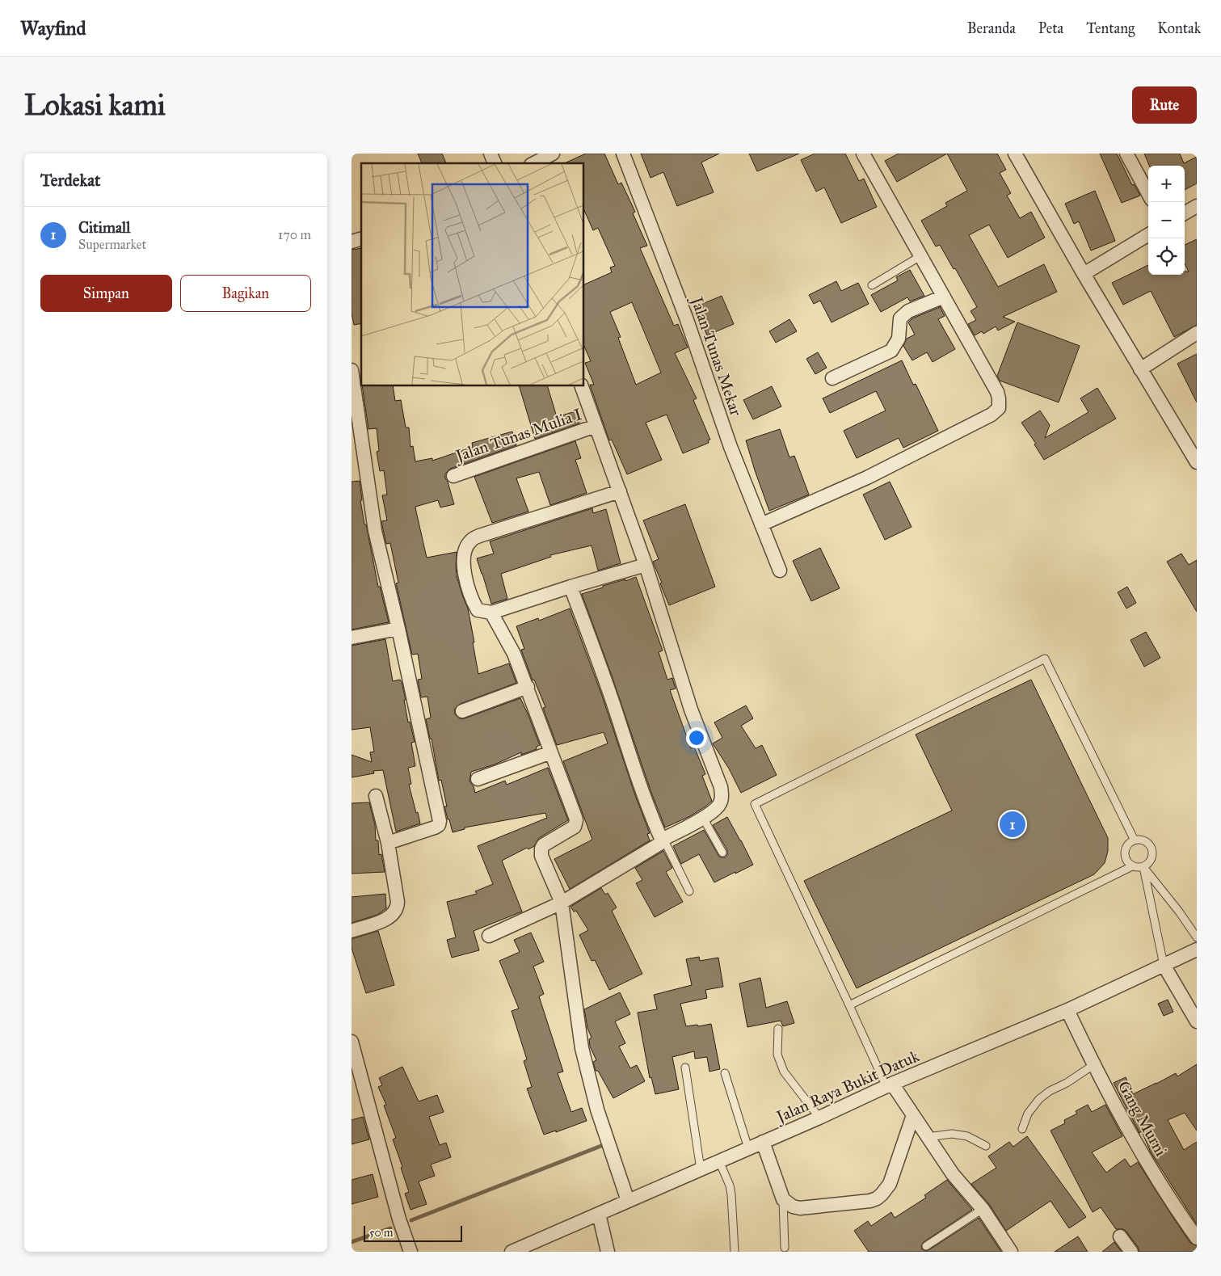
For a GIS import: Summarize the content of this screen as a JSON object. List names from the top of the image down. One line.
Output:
{"streets":{"street":["Jalan Tunas Mekar","Jalan Tunas Mulia I","Jalan Raya Bukit Datuk","Gang Murni"]},"crossings":[["Jalan Raya Bukit Datuk","Gang Murni"]],"scale_bar":"50 m","page":{"header":"Wayfind","nav":["Beranda","Peta","Tentang","Kontak"],"buttons":["Rute",["Simpan","Bagikan"]],"title":"Lokasi kami","heading":"Terdekat","map_buttons":["+","−"],"list":[{"mark":"1","name":"Citimall","note":"Supermarket","value":"170 m"}],"pins":"1","scale":"50 m"}}
